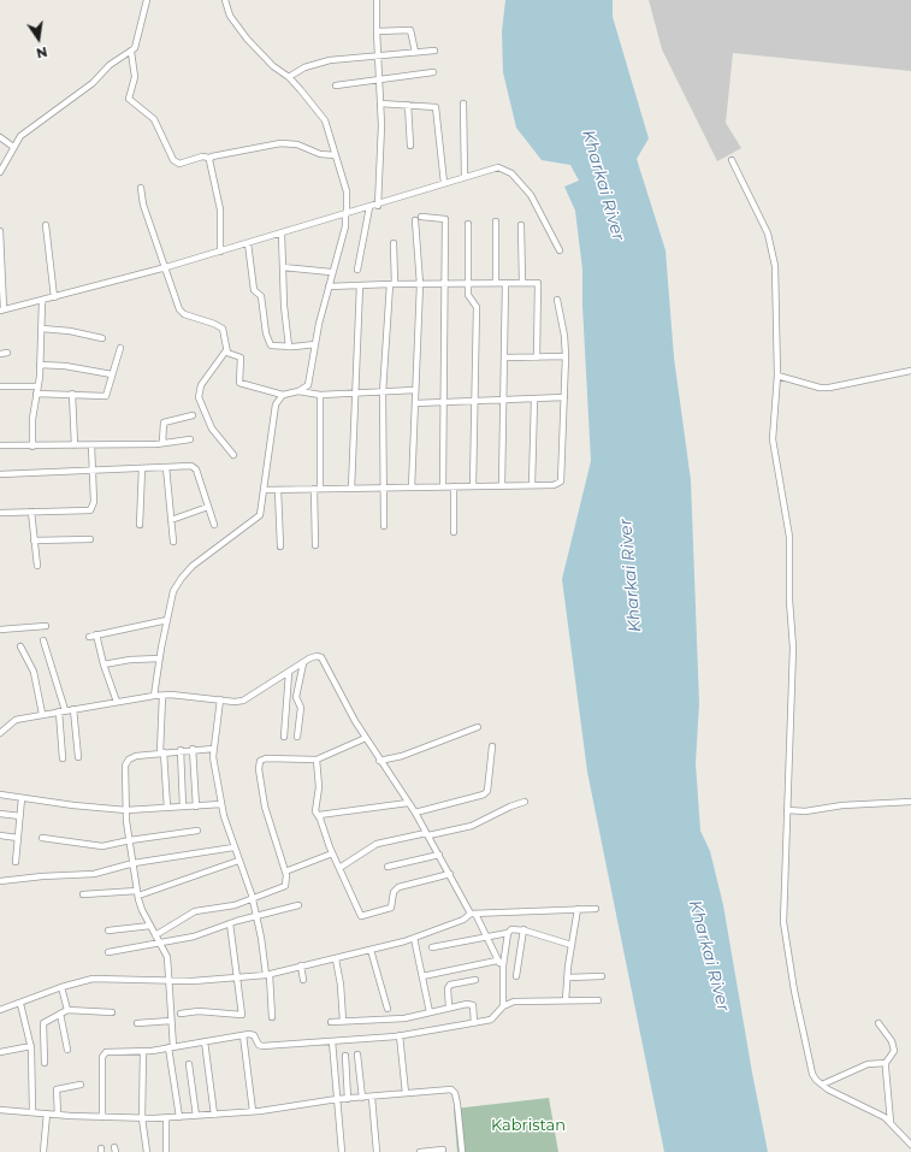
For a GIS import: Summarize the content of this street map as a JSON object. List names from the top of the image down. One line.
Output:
{"water":["Kharkai River"],"parks":["Kabristan"],"north":"bottom"}
